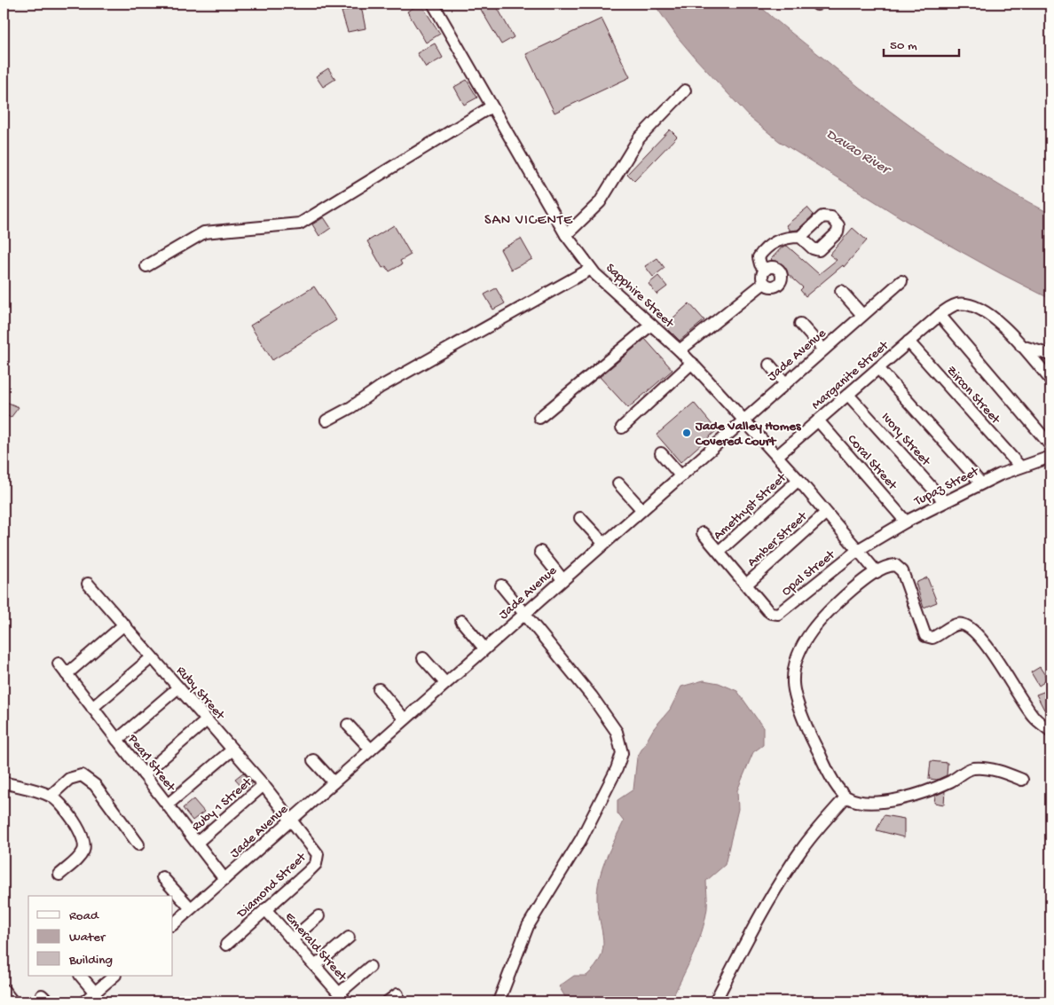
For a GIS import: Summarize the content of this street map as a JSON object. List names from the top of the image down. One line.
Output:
{"streets":{"street":["Sapphire Street","Jade Avenue","Marganite Street","Zircon Street","Ivory Street","Coral Street","Tupaz Street","Amethyst Street","Amber Street","Opal Street","Ruby Street","Pearl Street","Ruby 1 Street","Diamond Street","Emerald Street"]},"crossings":[["Sapphire Street","Jade Avenue"],["Sapphire Street","Marganite Street"],["Sapphire Street","Tupaz Street"],["Sapphire Street","Amethyst Street"],["Sapphire Street","Amber Street"],["Sapphire Street","Opal Street"],["Jade Avenue","Ruby Street"],["Jade Avenue","Pearl Street"],["Jade Avenue","Diamond Street"],["Marganite Street","Zircon Street"],["Marganite Street","Ivory Street"],["Marganite Street","Coral Street"],["Zircon Street","Tupaz Street"],["Ivory Street","Tupaz Street"],["Coral Street","Tupaz Street"],["Tupaz Street","Opal Street"],["Amber Street","Opal Street"],["Ruby Street","Ruby 1 Street"],["Ruby Street","Diamond Street"],["Pearl Street","Ruby 1 Street"],["Diamond Street","Emerald Street"]],"districts":["SAN VICENTE"],"water":["Davao River"],"places":["Jade Valley Homes Covered Court"],"legend":["Road","Water","Building"],"scale_bar":"50 m"}
